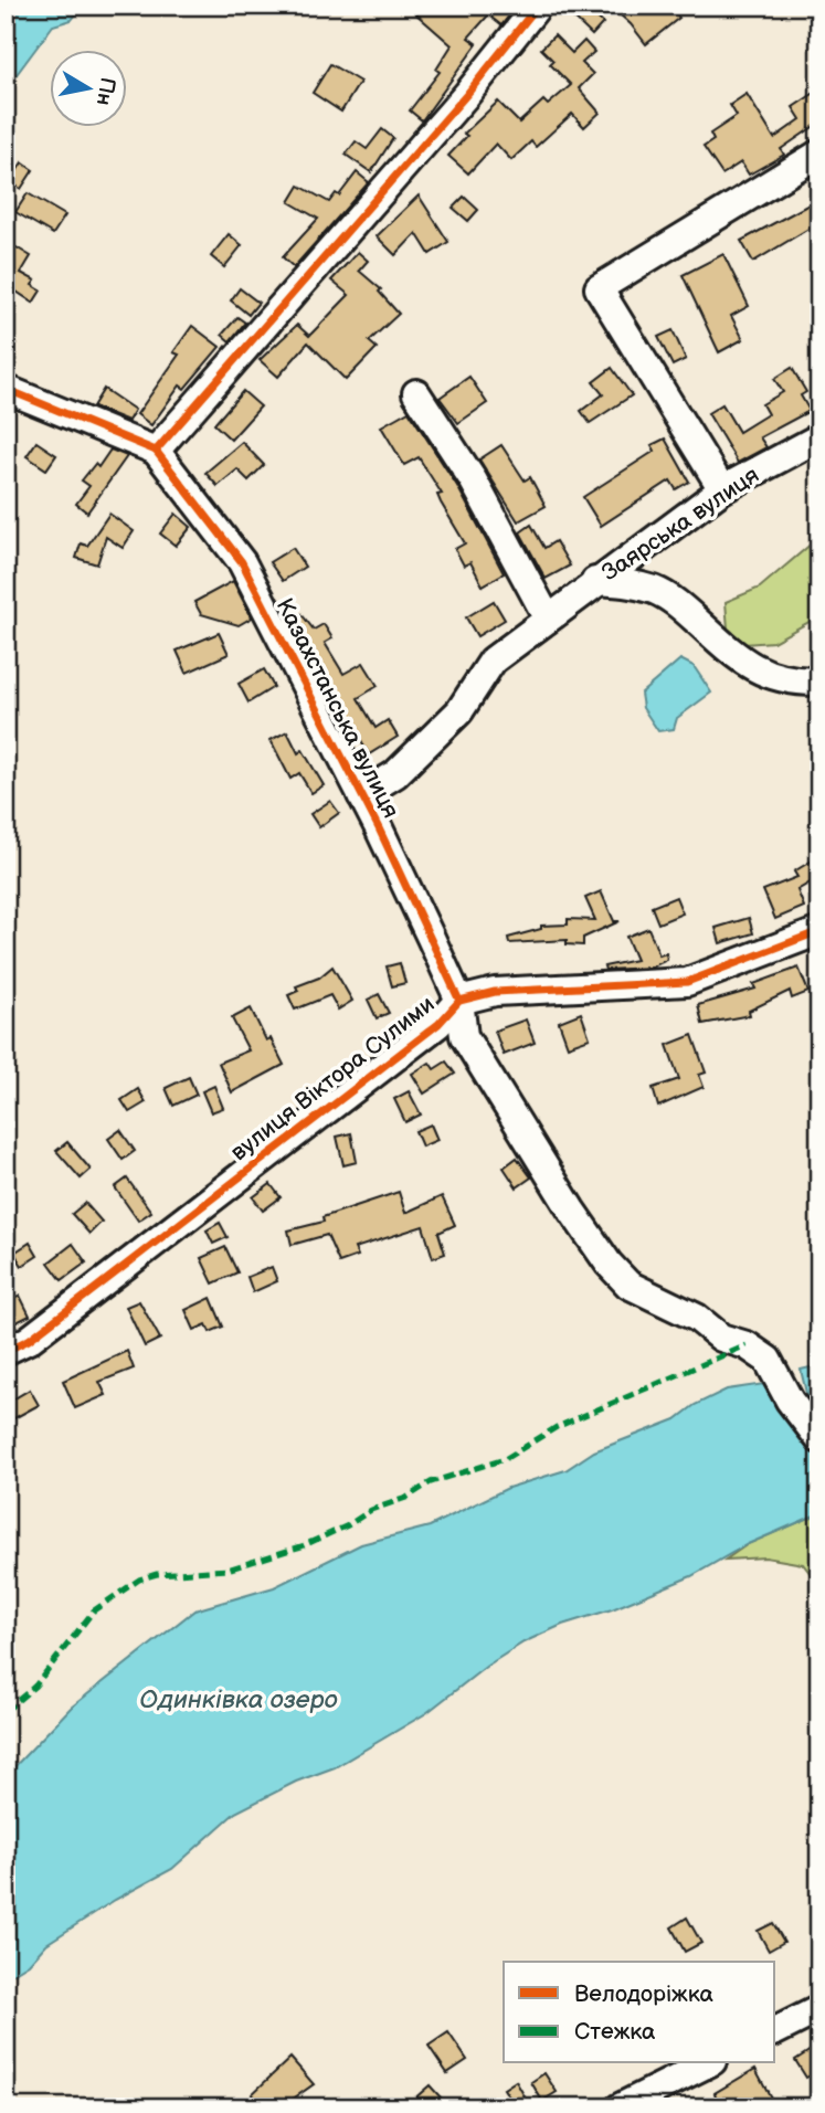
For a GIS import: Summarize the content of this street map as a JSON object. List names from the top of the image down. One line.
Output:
{"streets":{"street":["Заярська вулиця","Казахстанська вулиця","вулиця Віктора Сулими"]},"crossings":[["Заярська вулиця","Казахстанська вулиця"],["Казахстанська вулиця","вулиця Віктора Сулими"]],"water":["Одинківка озеро"],"legend":["Велодоріжка","Стежка"],"north":"right"}
